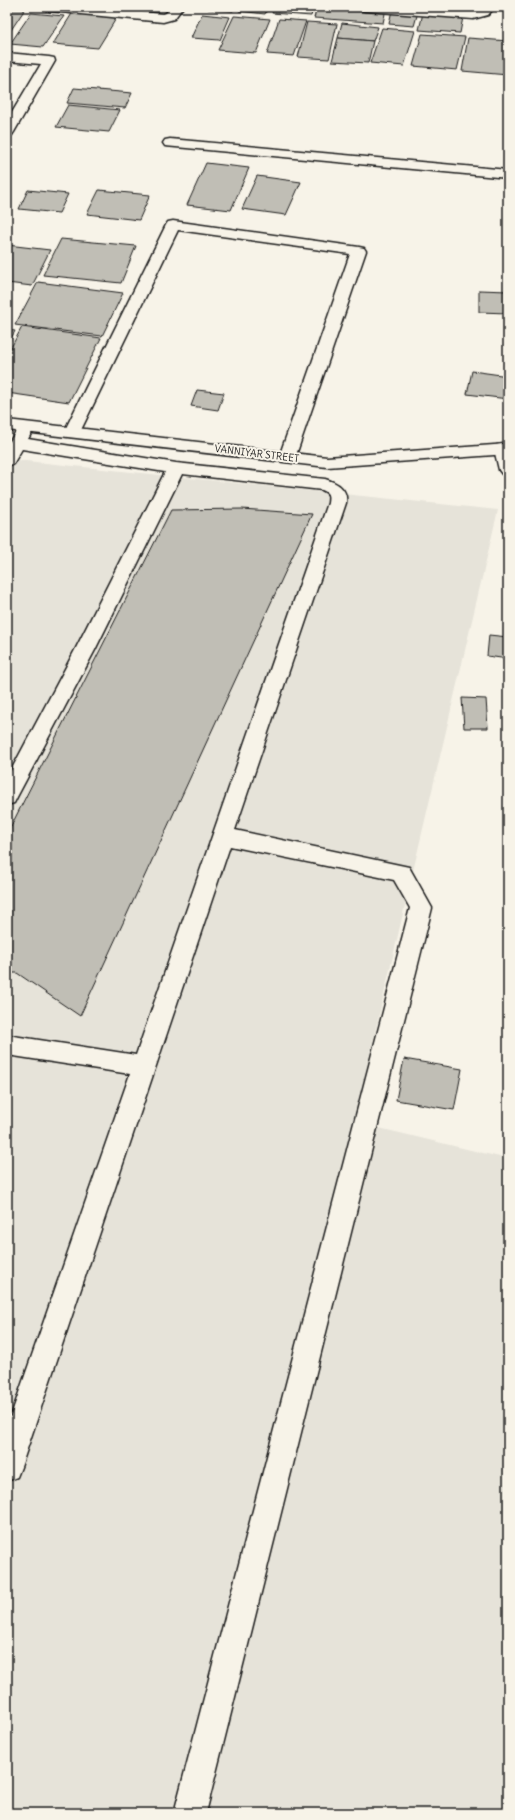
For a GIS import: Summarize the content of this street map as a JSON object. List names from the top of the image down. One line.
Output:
{"streets":{"street":["VANNIYAR STREET"]}}
